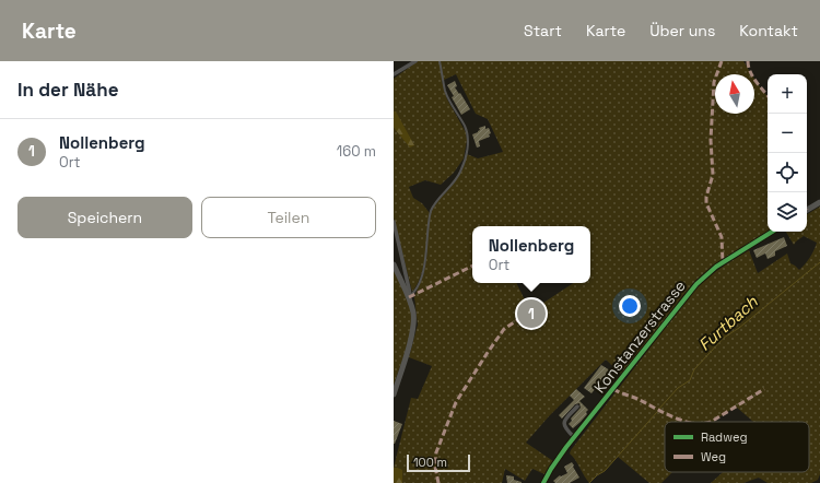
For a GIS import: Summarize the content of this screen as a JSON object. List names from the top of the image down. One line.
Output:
{"streets":{"main road":["Konstanzerstrasse"]},"water":["Furtbach"],"legend":["Radweg","Weg"],"scale_bar":"100 m","north":"top","page":{"header":"Karte","nav":["Start","Karte","Über uns","Kontakt"],"heading":"In der Nähe","map_buttons":["+","−"],"list":[{"mark":"1","name":"Nollenberg","note":"Ort","value":"160 m"}],"buttons":["Speichern","Teilen"],"popup":["Nollenberg","Ort"],"pins":"1","scale":"100 m"}}
